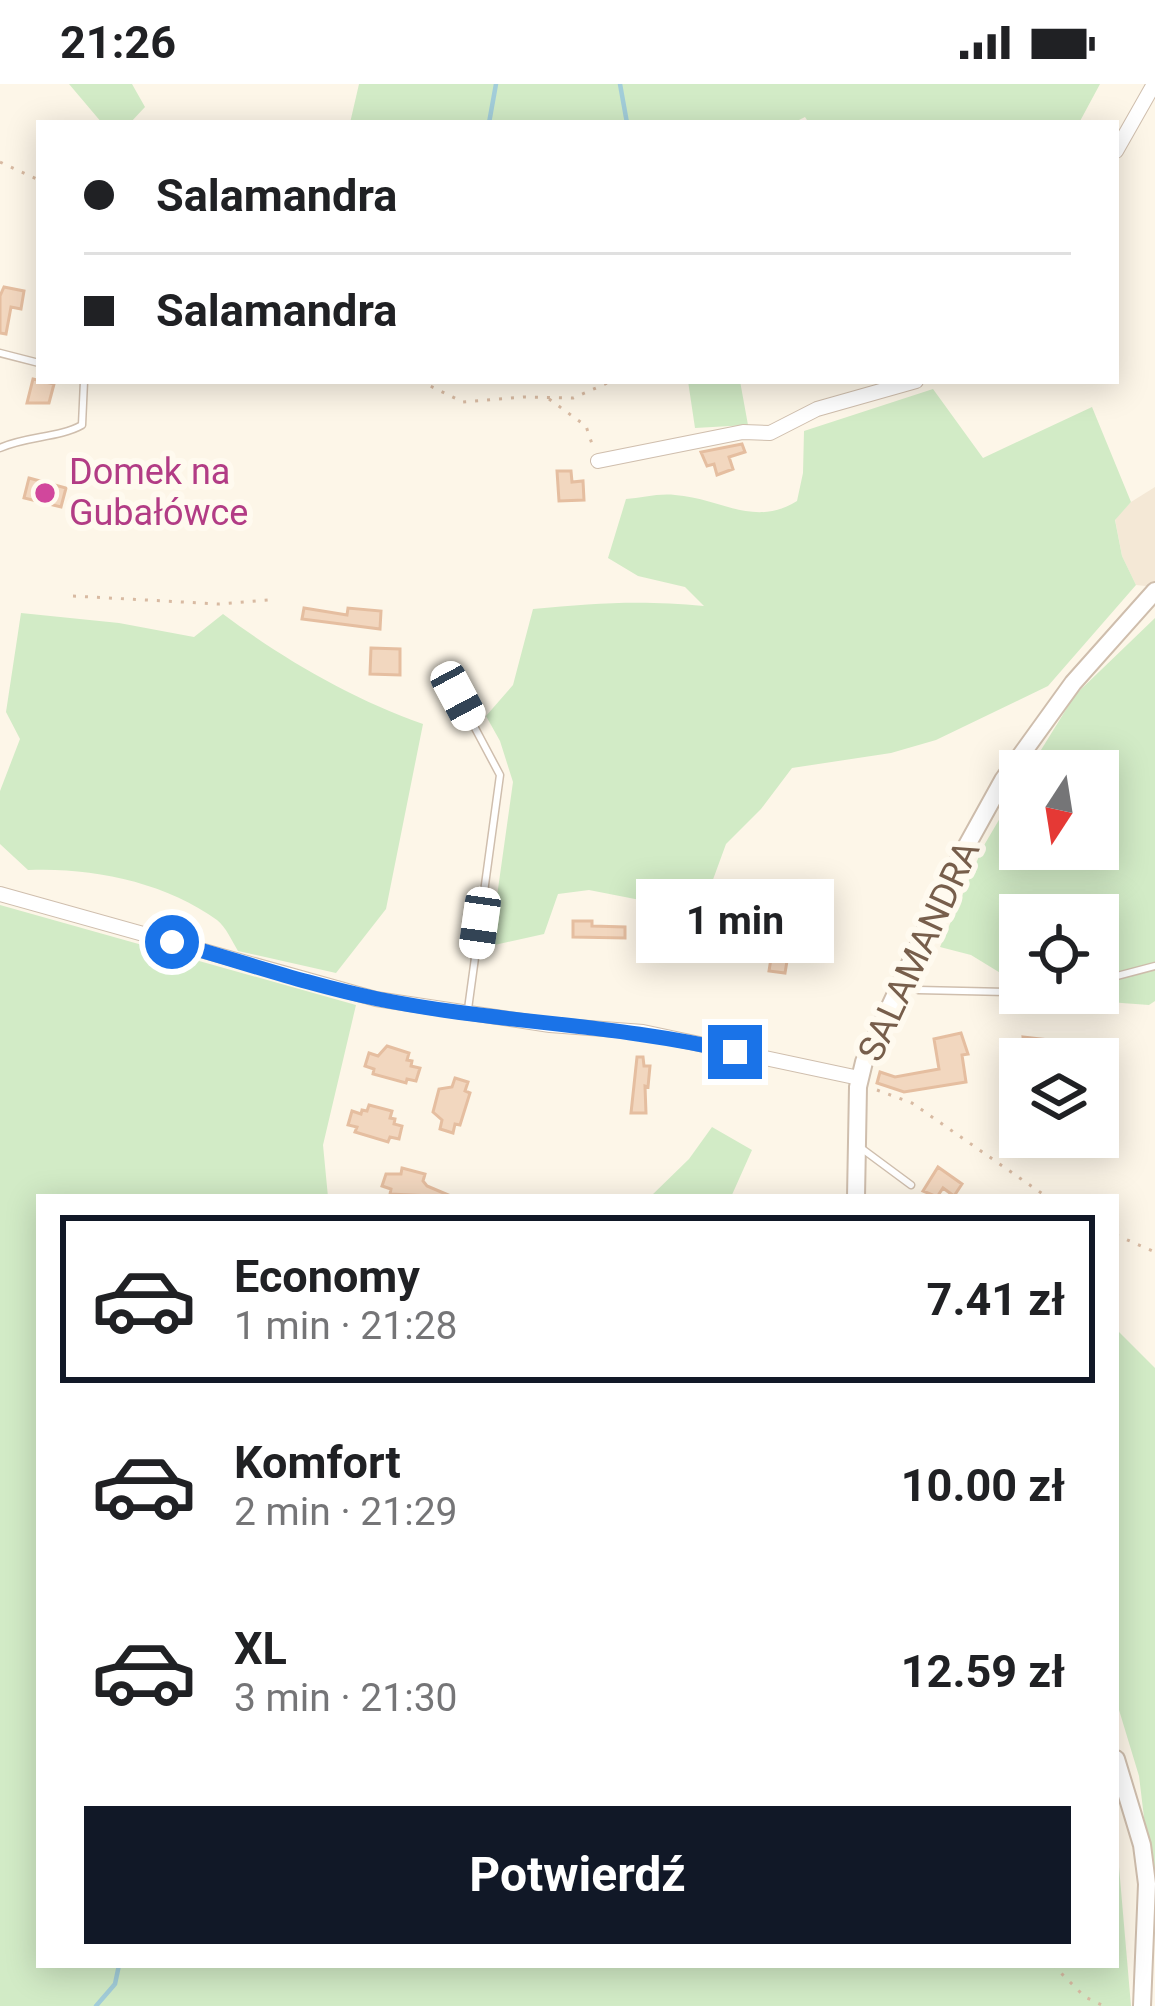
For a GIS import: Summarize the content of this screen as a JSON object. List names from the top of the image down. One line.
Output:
{"streets":{"street":["SALAMANDRA"]},"places":["Domek na Gubałówce"],"north":"bottom","page":{"status":"21:26","banner":["Salamandra","Salamandra"],"bubble":"1 min","list":[{"name":"Economy","note":"1 min · 21:28","value":"7.41 zł"},{"name":"Komfort","note":"2 min · 21:29","value":"10.00 zł"},{"name":"XL","note":"3 min · 21:30","value":"12.59 zł"}],"buttons":"Potwierdź"}}
